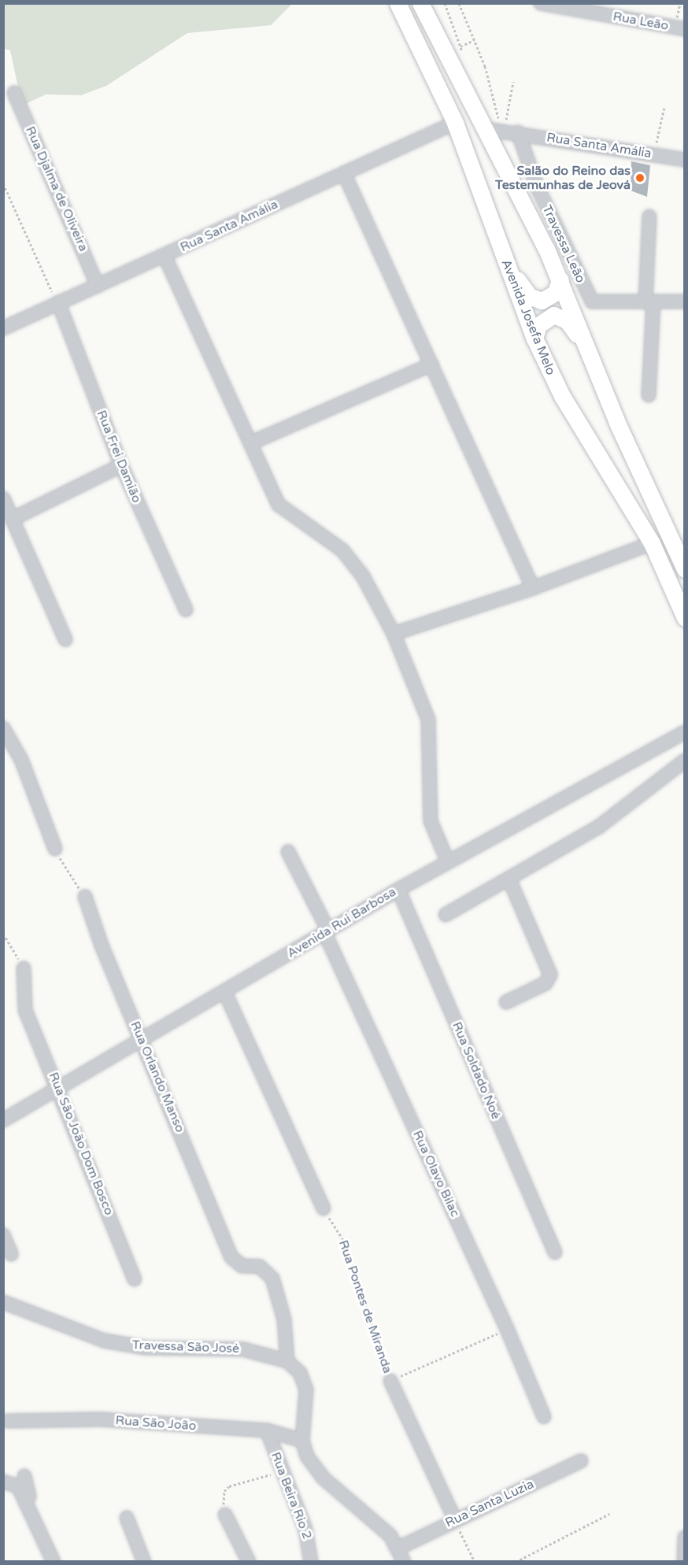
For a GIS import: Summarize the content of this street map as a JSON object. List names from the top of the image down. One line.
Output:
{"streets":{"main road":["Avenida Josefa Melo"],"street":["Rua Leão","Rua Santa Amália","Rua Djalma de Oliveira","Travessa Leão","Rua Frei Damião","Avenida Rui Barbosa","Rua Soldado Noé","Rua Orlando Manso","Rua São João Dom Bosco","Rua Olavo Bilac","Rua Pontes de Miranda","Travessa São José","Rua São João","Rua Beira Rio 2","Rua Santa Luzia"]},"crossings":[["Rua Santa Amália","Rua Djalma de Oliveira"],["Rua Santa Amália","Travessa Leão"],["Rua Santa Amália","Avenida Josefa Melo"],["Rua Santa Amália","Rua Frei Damião"],["Avenida Rui Barbosa","Rua Soldado Noé"],["Avenida Rui Barbosa","Rua Orlando Manso"],["Avenida Rui Barbosa","Rua São João Dom Bosco"],["Avenida Rui Barbosa","Rua Olavo Bilac"],["Rua Orlando Manso","Travessa São José"],["Rua Pontes de Miranda","Rua Santa Luzia"],["Rua São João","Rua Beira Rio 2"]],"places":["Salão do Reino das Testemunhas de Jeová"]}
